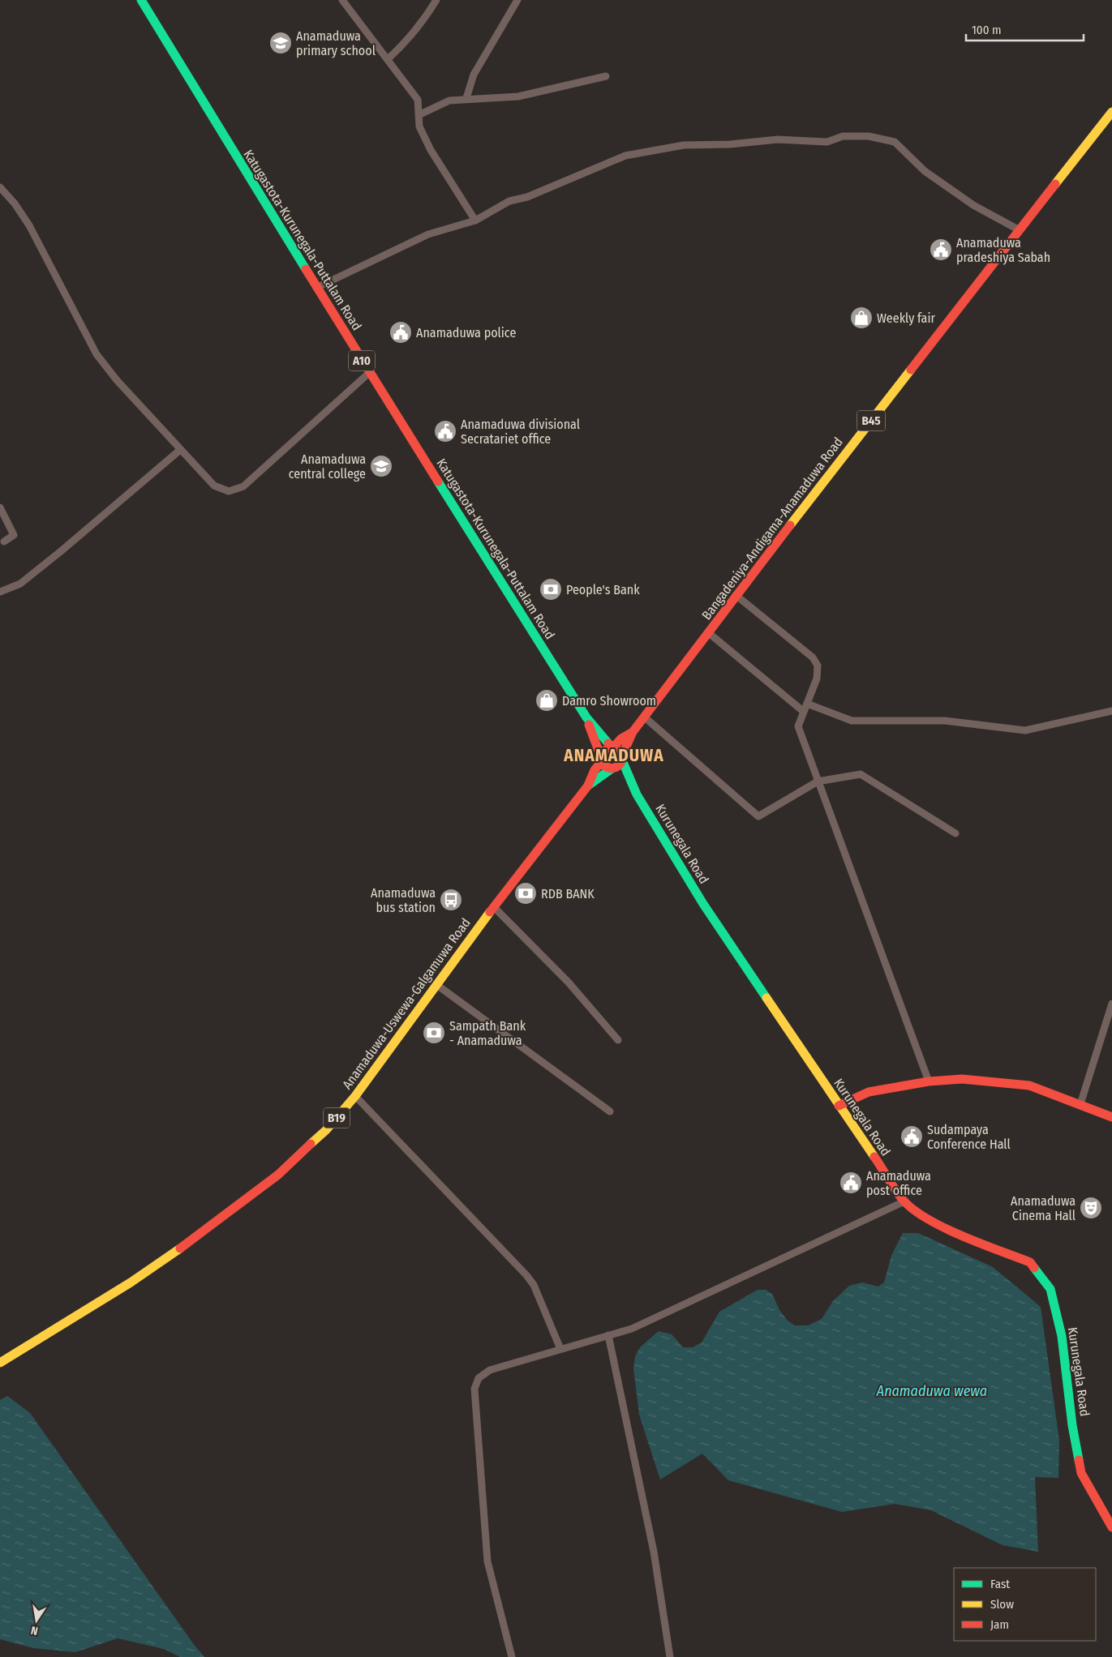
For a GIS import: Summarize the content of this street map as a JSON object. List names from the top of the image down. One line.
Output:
{"streets":{"main road":["Katugastota-Kurunegala-Puttalam Road","A10","B45","Bangadeniya-Andigama-Anamaduwa Road","Kurunegala Road","Anamaduwa-Uswewa-Galgamuwa Road","B19"]},"crossings":[["Katugastota-Kurunegala-Puttalam Road","Bangadeniya-Andigama-Anamaduwa Road"],["Katugastota-Kurunegala-Puttalam Road","Kurunegala Road"],["Katugastota-Kurunegala-Puttalam Road","Anamaduwa-Uswewa-Galgamuwa Road"],["Bangadeniya-Andigama-Anamaduwa Road","Kurunegala Road"],["Bangadeniya-Andigama-Anamaduwa Road","Anamaduwa-Uswewa-Galgamuwa Road"],["Kurunegala Road","Anamaduwa-Uswewa-Galgamuwa Road"]],"districts":["ANAMADUWA"],"water":["Anamaduwa wewa"],"places":{"school or university":["Anamaduwa primary school","Anamaduwa central college"],"public building":["Anamaduwa pradeshiya Sabah","Anamaduwa police","Anamaduwa divisional Secratariet office","Sudampaya Conference Hall","Anamaduwa post office"],"shop":["Weekly fair","Damro Showroom"],"bank":["People's Bank","RDB BANK","Sampath Bank - Anamaduwa"],"bus stop":["Anamaduwa bus station"],"theatre":["Anamaduwa Cinema Hall"]},"legend":["Fast","Slow","Jam"],"scale_bar":"100 m","north":"bottom"}
